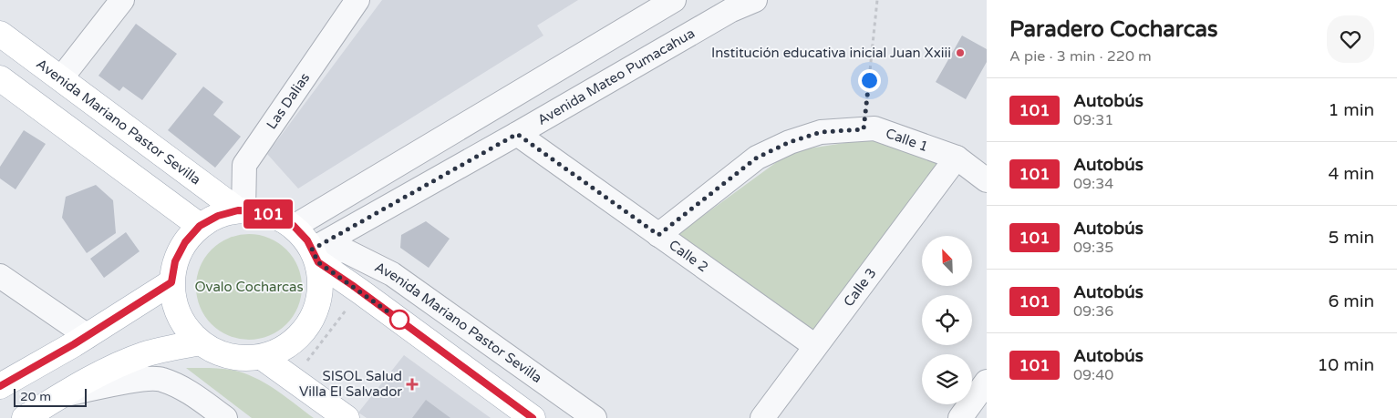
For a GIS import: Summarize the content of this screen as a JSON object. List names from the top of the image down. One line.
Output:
{"streets":{"main road":["Avenida Mariano Pastor Sevilla"],"street":["Avenida Mateo Pumacahua","Las Dalias","Calle 1","Calle 2","Calle 3"]},"crossings":[["Avenida Mateo Pumacahua","Las Dalias"],["Avenida Mateo Pumacahua","Avenida Mariano Pastor Sevilla"],["Avenida Mateo Pumacahua","Calle 2"],["Las Dalias","Avenida Mariano Pastor Sevilla"],["Calle 1","Calle 2"],["Calle 1","Calle 3"],["Calle 2","Calle 3"]],"parks":["Ovalo Cocharcas"],"places":{"other":["Institución educativa inicial Juan Xxiii"],"health":["SISOL Salud Villa El Salvador"]},"lines":["bus line 101"],"scale_bar":"20 m","north":"top left","page":{"on_map":"101","heading":["Paradero Cocharcas","A pie · 3 min · 220 m"],"list":[{"mark":"101","name":"Autobús","note":"09:31","value":"1 min"},{"mark":"101","name":"Autobús","note":"09:34","value":"4 min"},{"mark":"101","name":"Autobús","note":"09:35","value":"5 min"},{"mark":"101","name":"Autobús","note":"09:36","value":"6 min"},{"mark":"101","name":"Autobús","note":"09:40","value":"10 min"}],"scale":"20 m"}}
